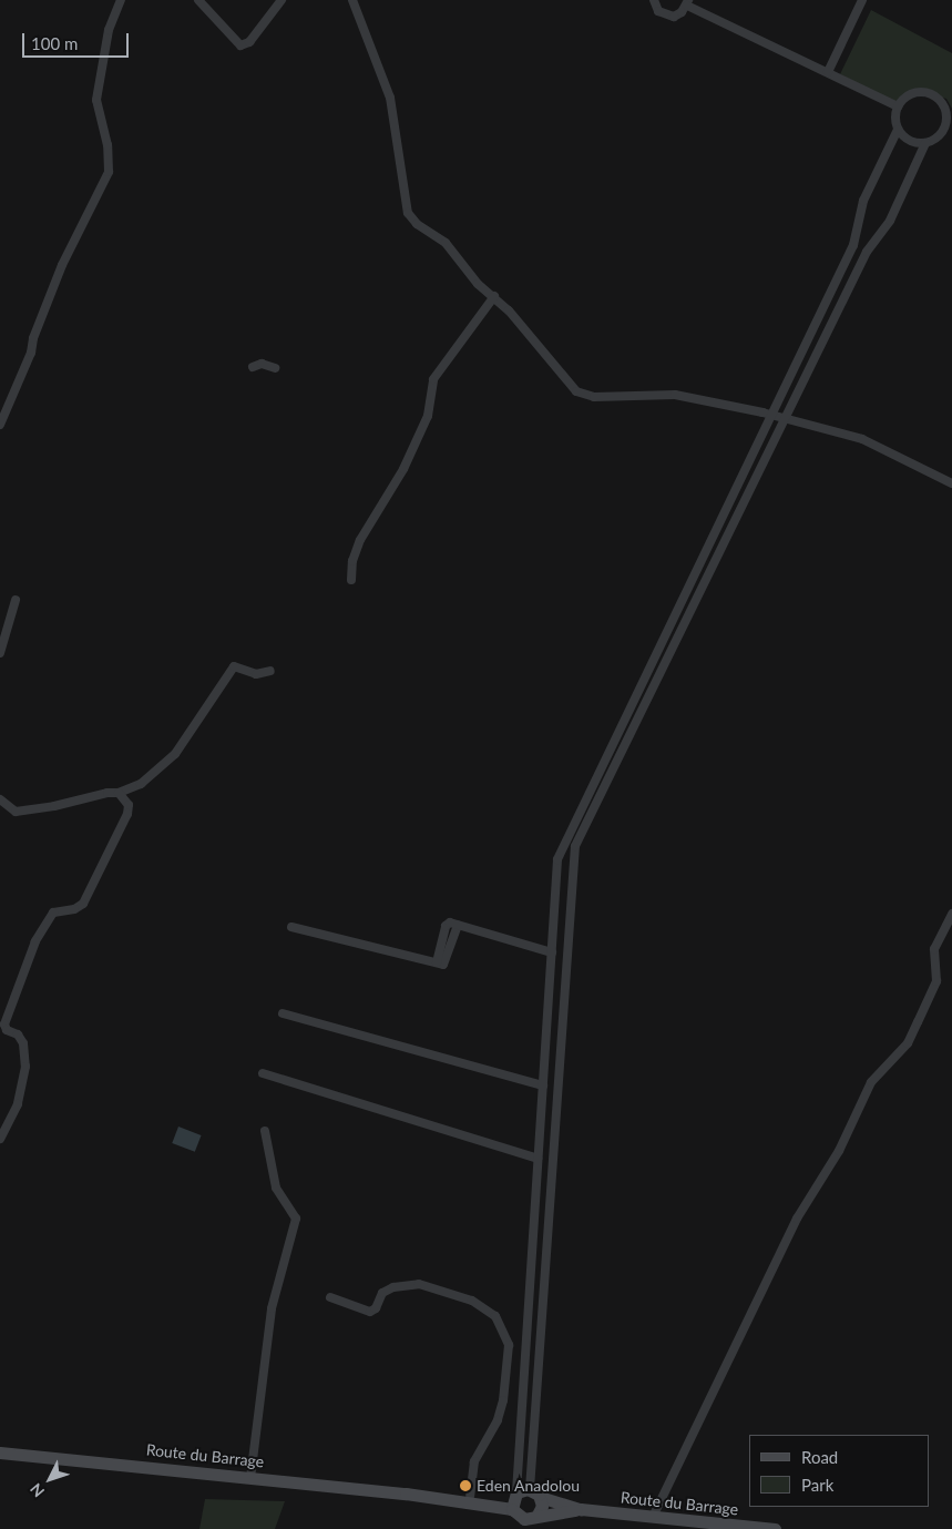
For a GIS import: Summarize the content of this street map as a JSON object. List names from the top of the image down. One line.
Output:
{"streets":{"main road":["Route du Barrage"]},"places":["Eden Anadolou"],"legend":["Road","Park"],"scale_bar":"100 m","north":"bottom left"}
